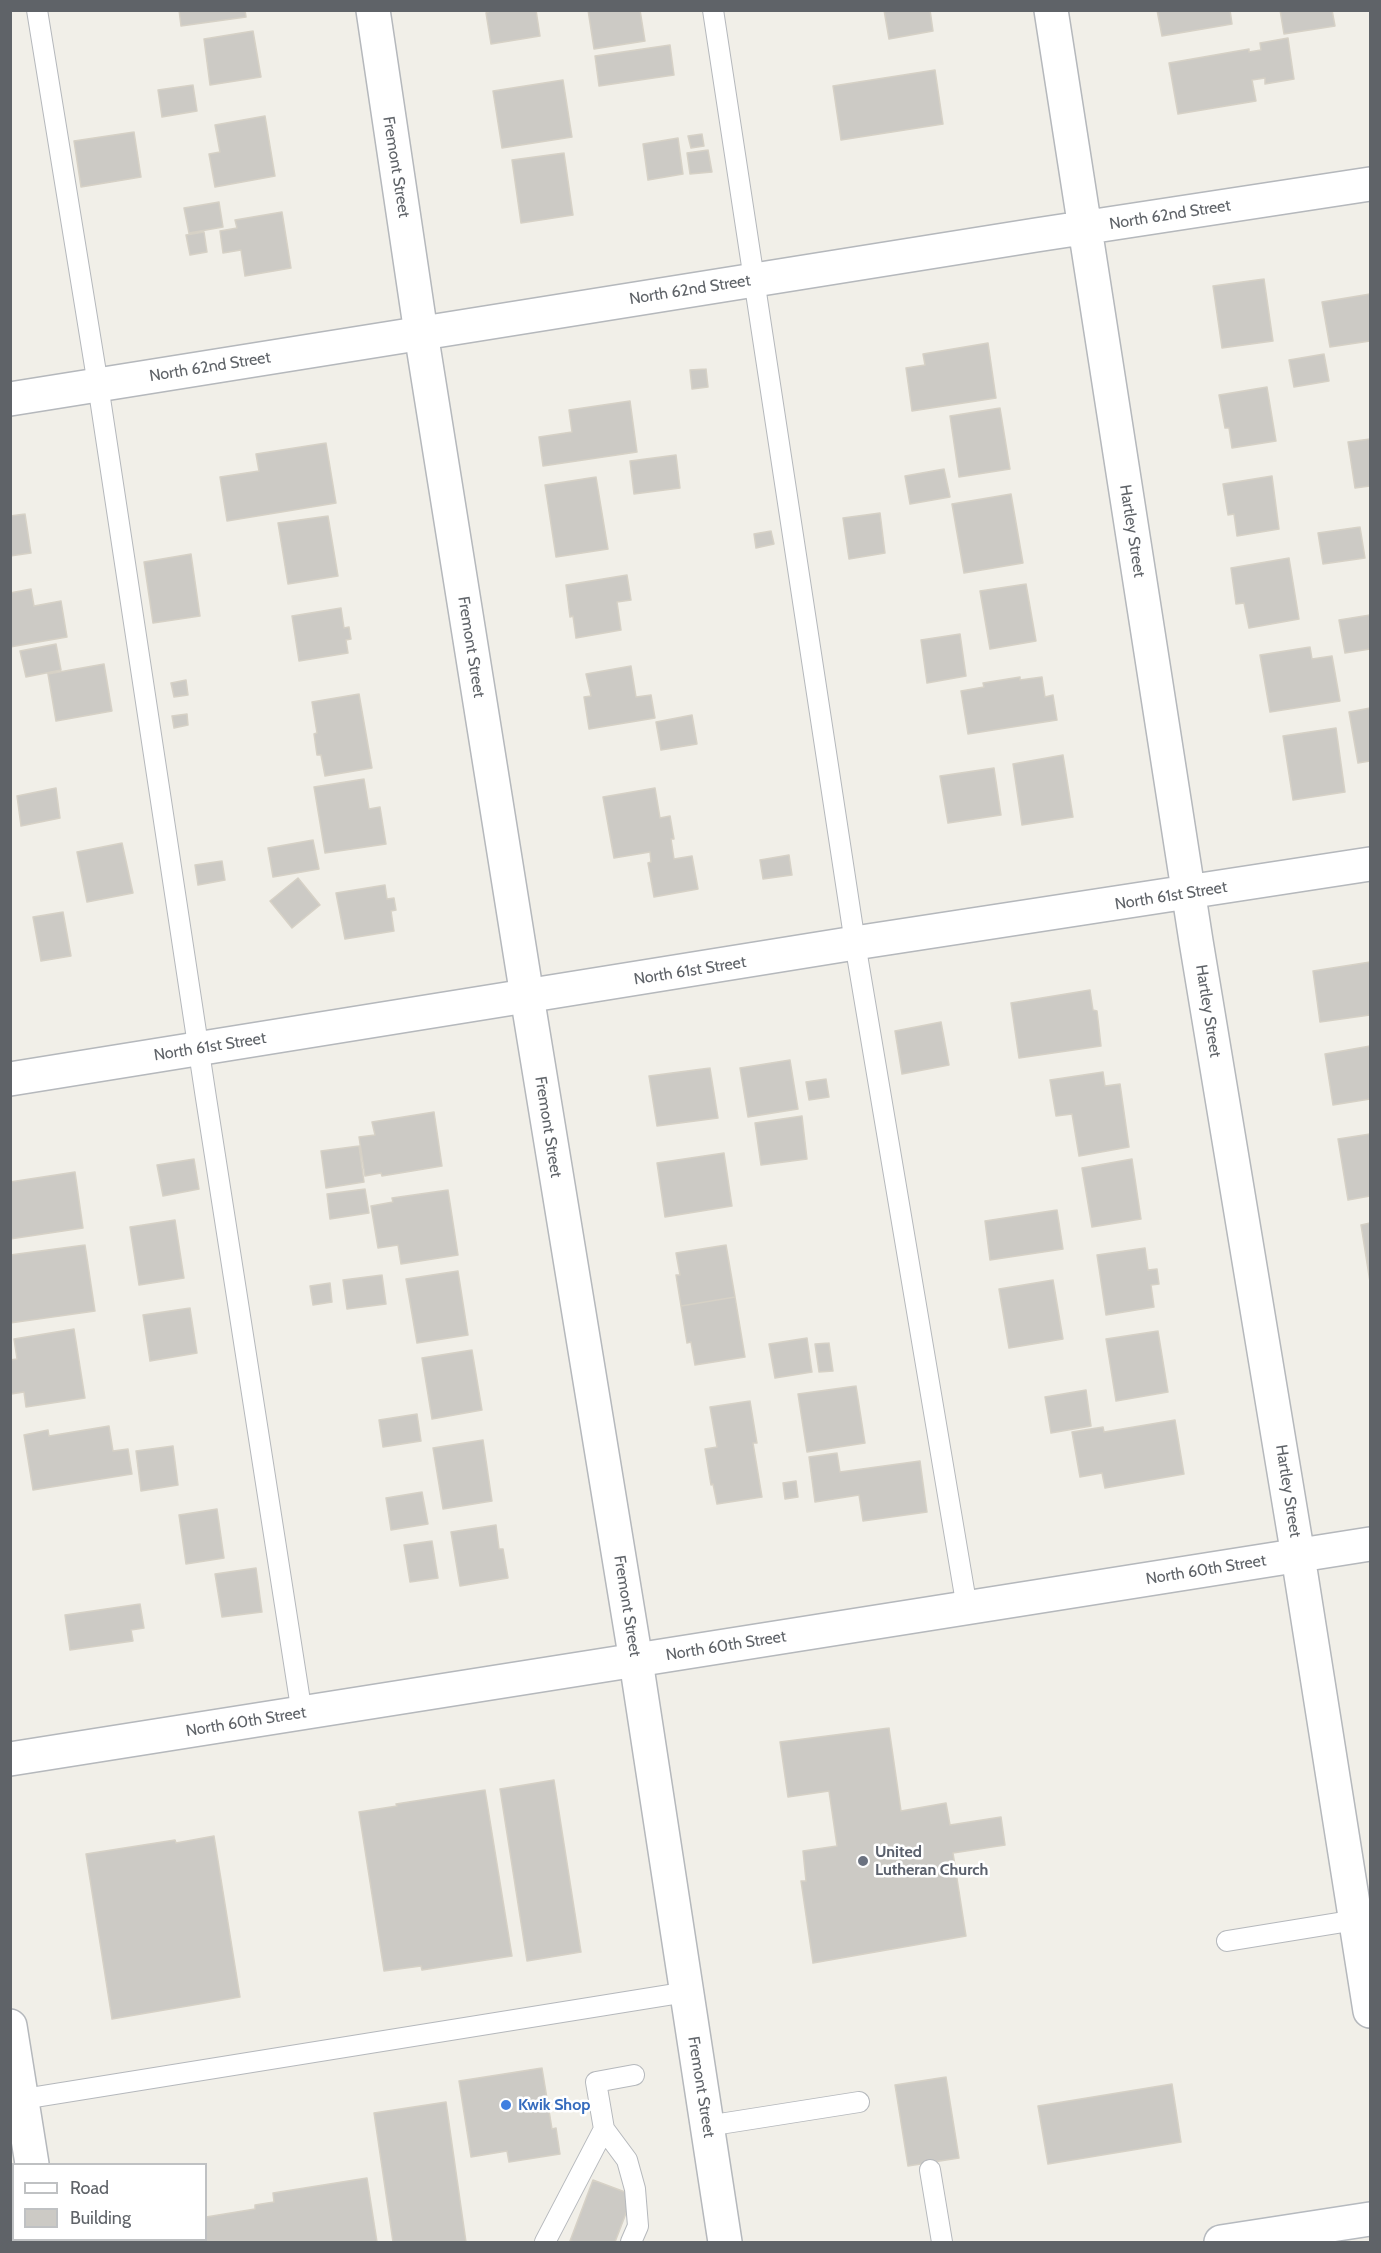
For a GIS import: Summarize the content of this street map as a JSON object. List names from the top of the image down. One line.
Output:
{"streets":{"street":["Fremont Street","North 62nd Street","Hartley Street","North 61st Street","North 60th Street"]},"crossings":[["Fremont Street","North 62nd Street"],["Fremont Street","North 61st Street"],["Fremont Street","North 60th Street"],["North 62nd Street","Hartley Street"],["Hartley Street","North 61st Street"],["Hartley Street","North 60th Street"]],"places":["United Lutheran Church","Kwik Shop"],"legend":["Road","Building"]}
